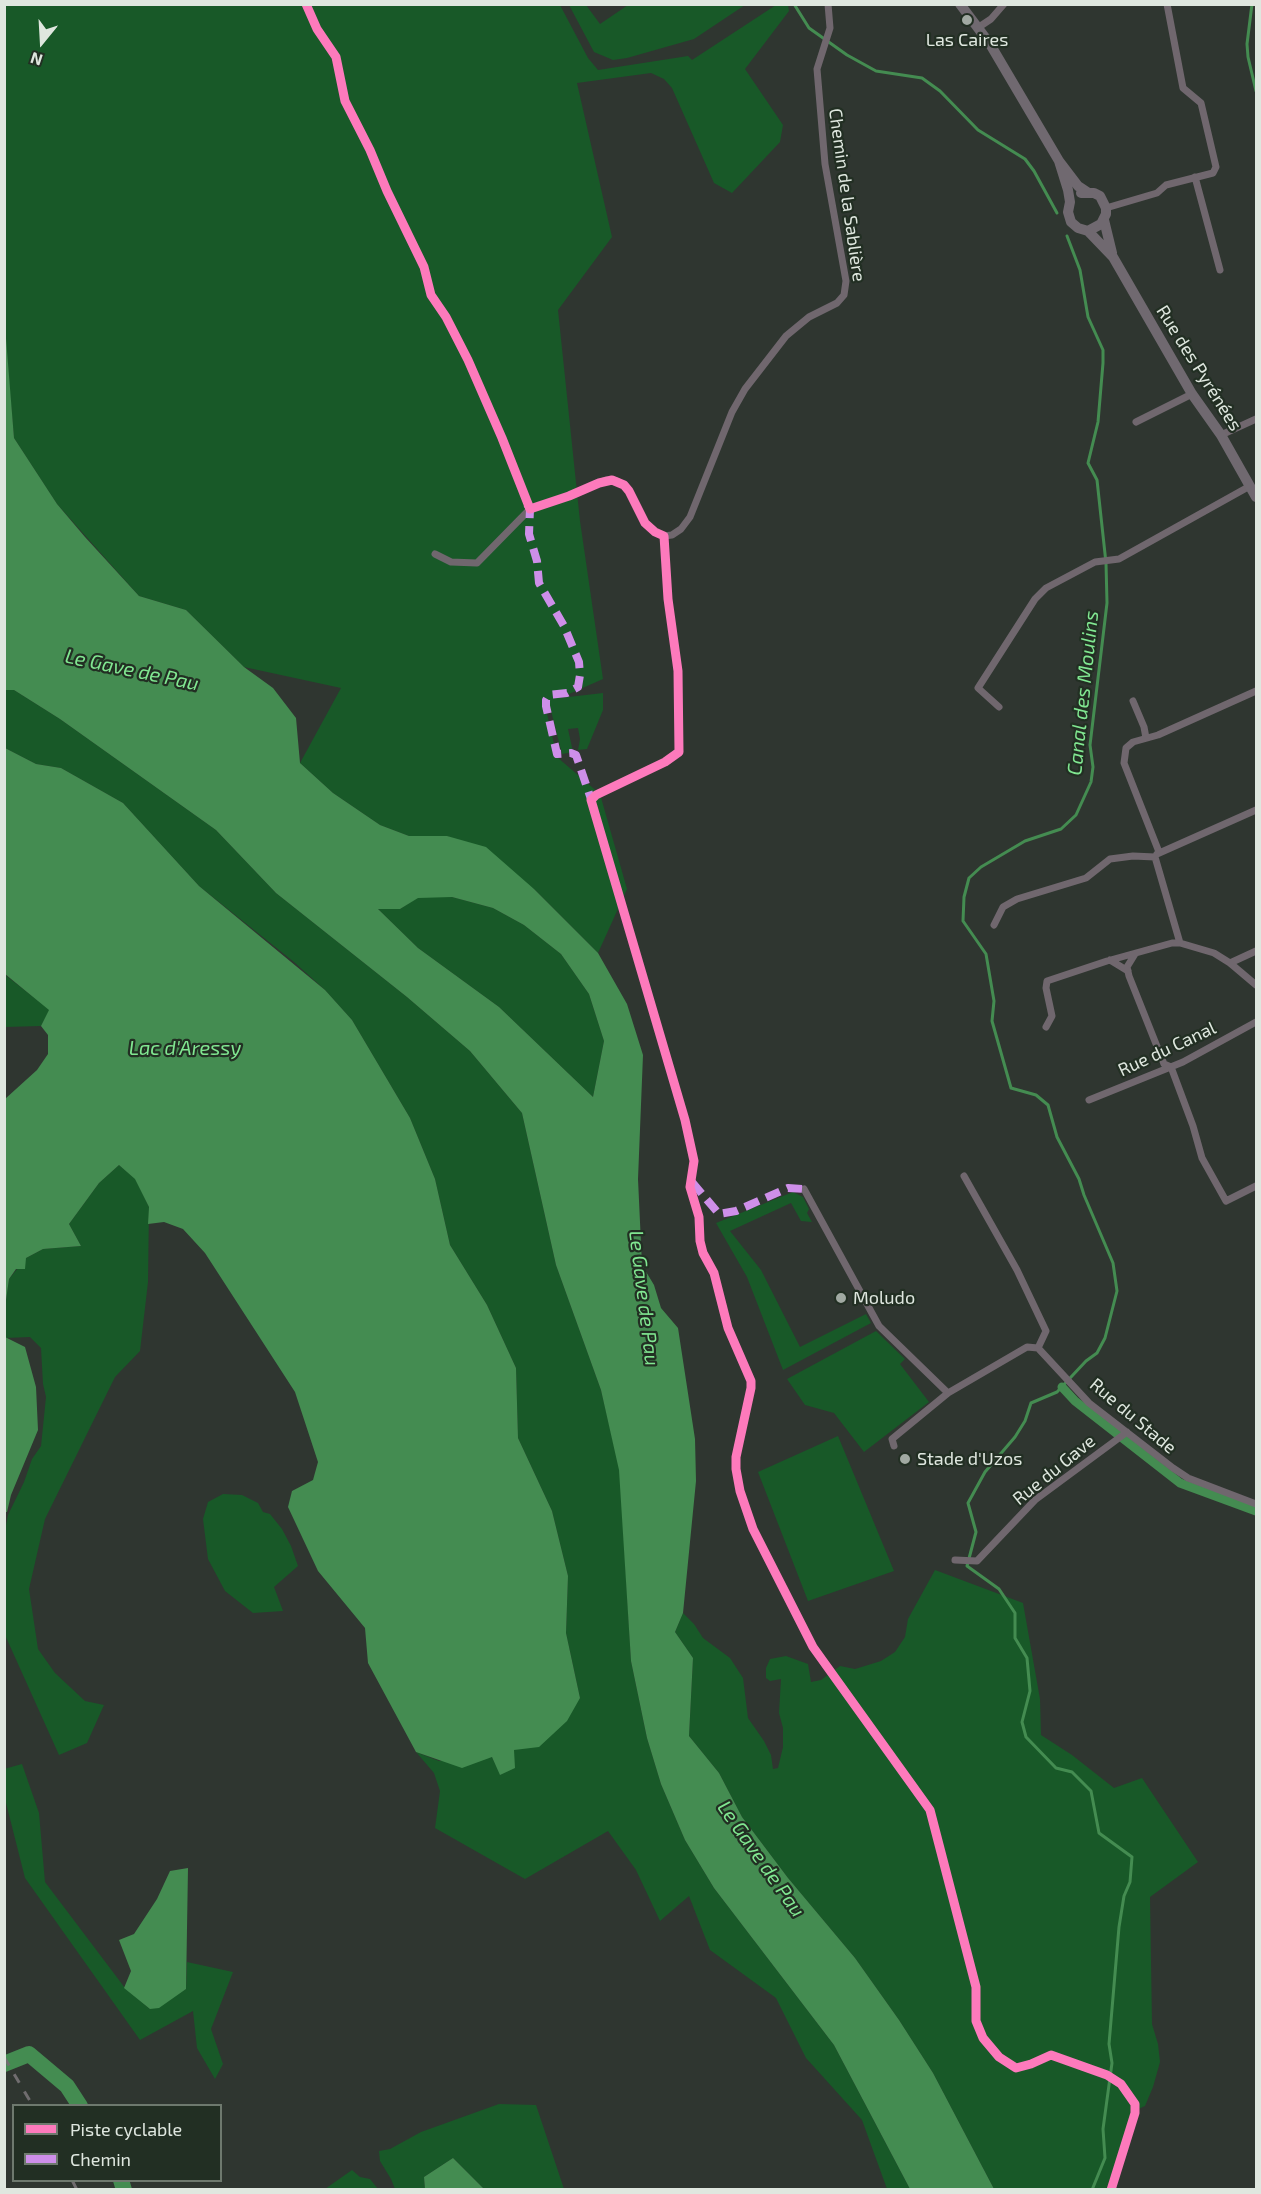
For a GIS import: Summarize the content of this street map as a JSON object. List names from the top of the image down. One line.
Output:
{"streets":{"main road":["Rue des Pyrénées"],"street":["Chemin de la Sablière","Rue du Canal","Rue du Stade","Rue du Gave"]},"crossings":[["Rue du Stade","Rue du Gave"]],"water":["Le Gave de Pau","Canal des Moulins","Lac d'Aressy"],"places":["Las Caires","Moludo","Stade d'Uzos"],"legend":["Piste cyclable","Chemin"],"north":"bottom"}
